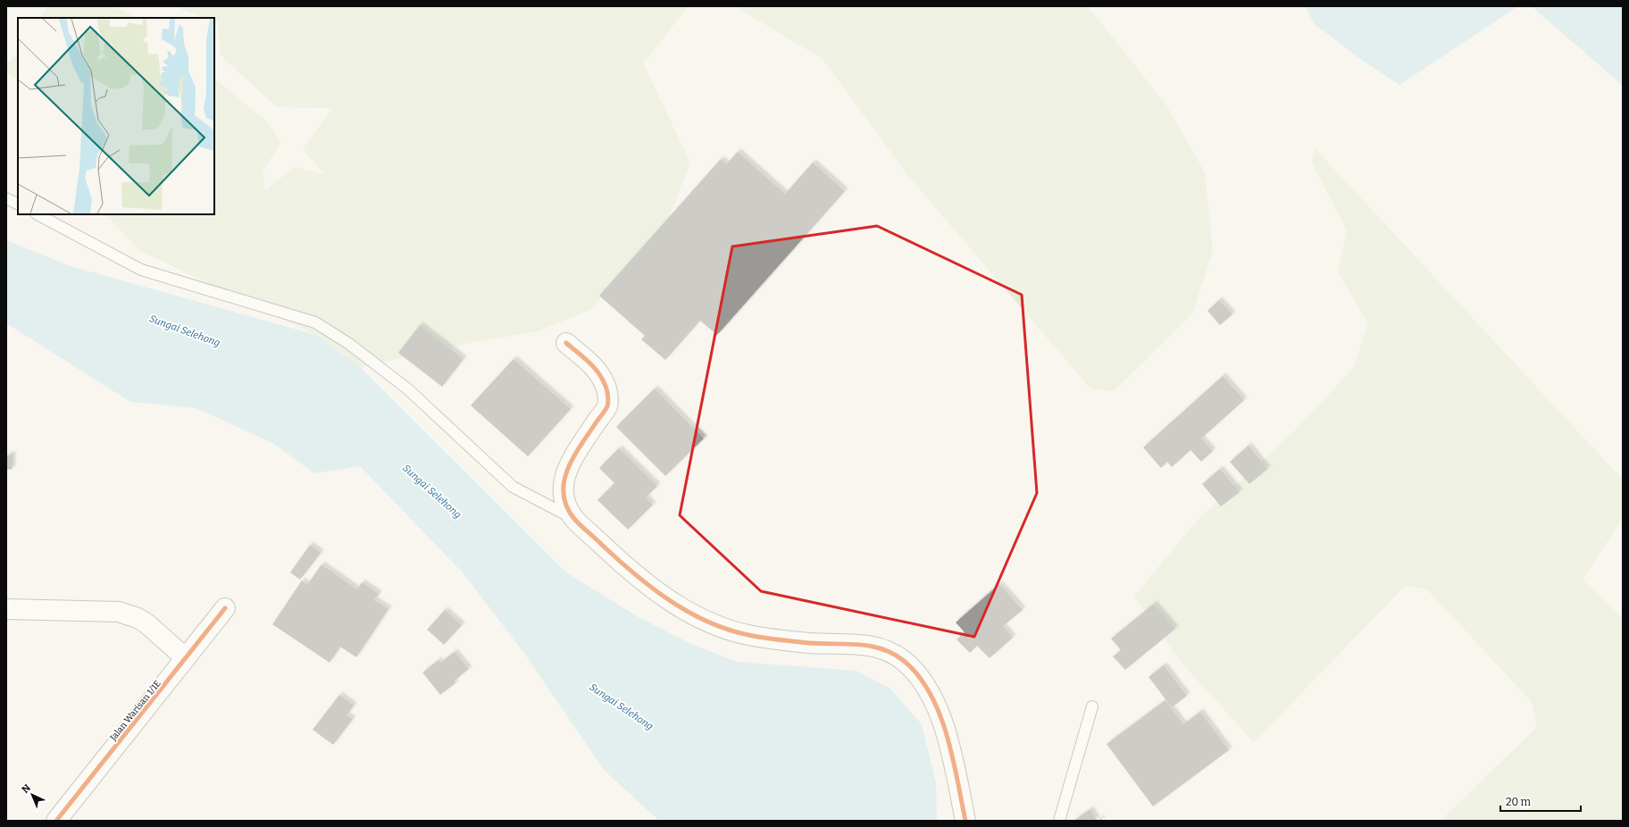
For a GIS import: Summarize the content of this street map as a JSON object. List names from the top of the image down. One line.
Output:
{"streets":{"street":["Jalan Warisan 1/1E"]},"water":["Sungai Selehong"],"scale_bar":"20 m","north":"top left"}
